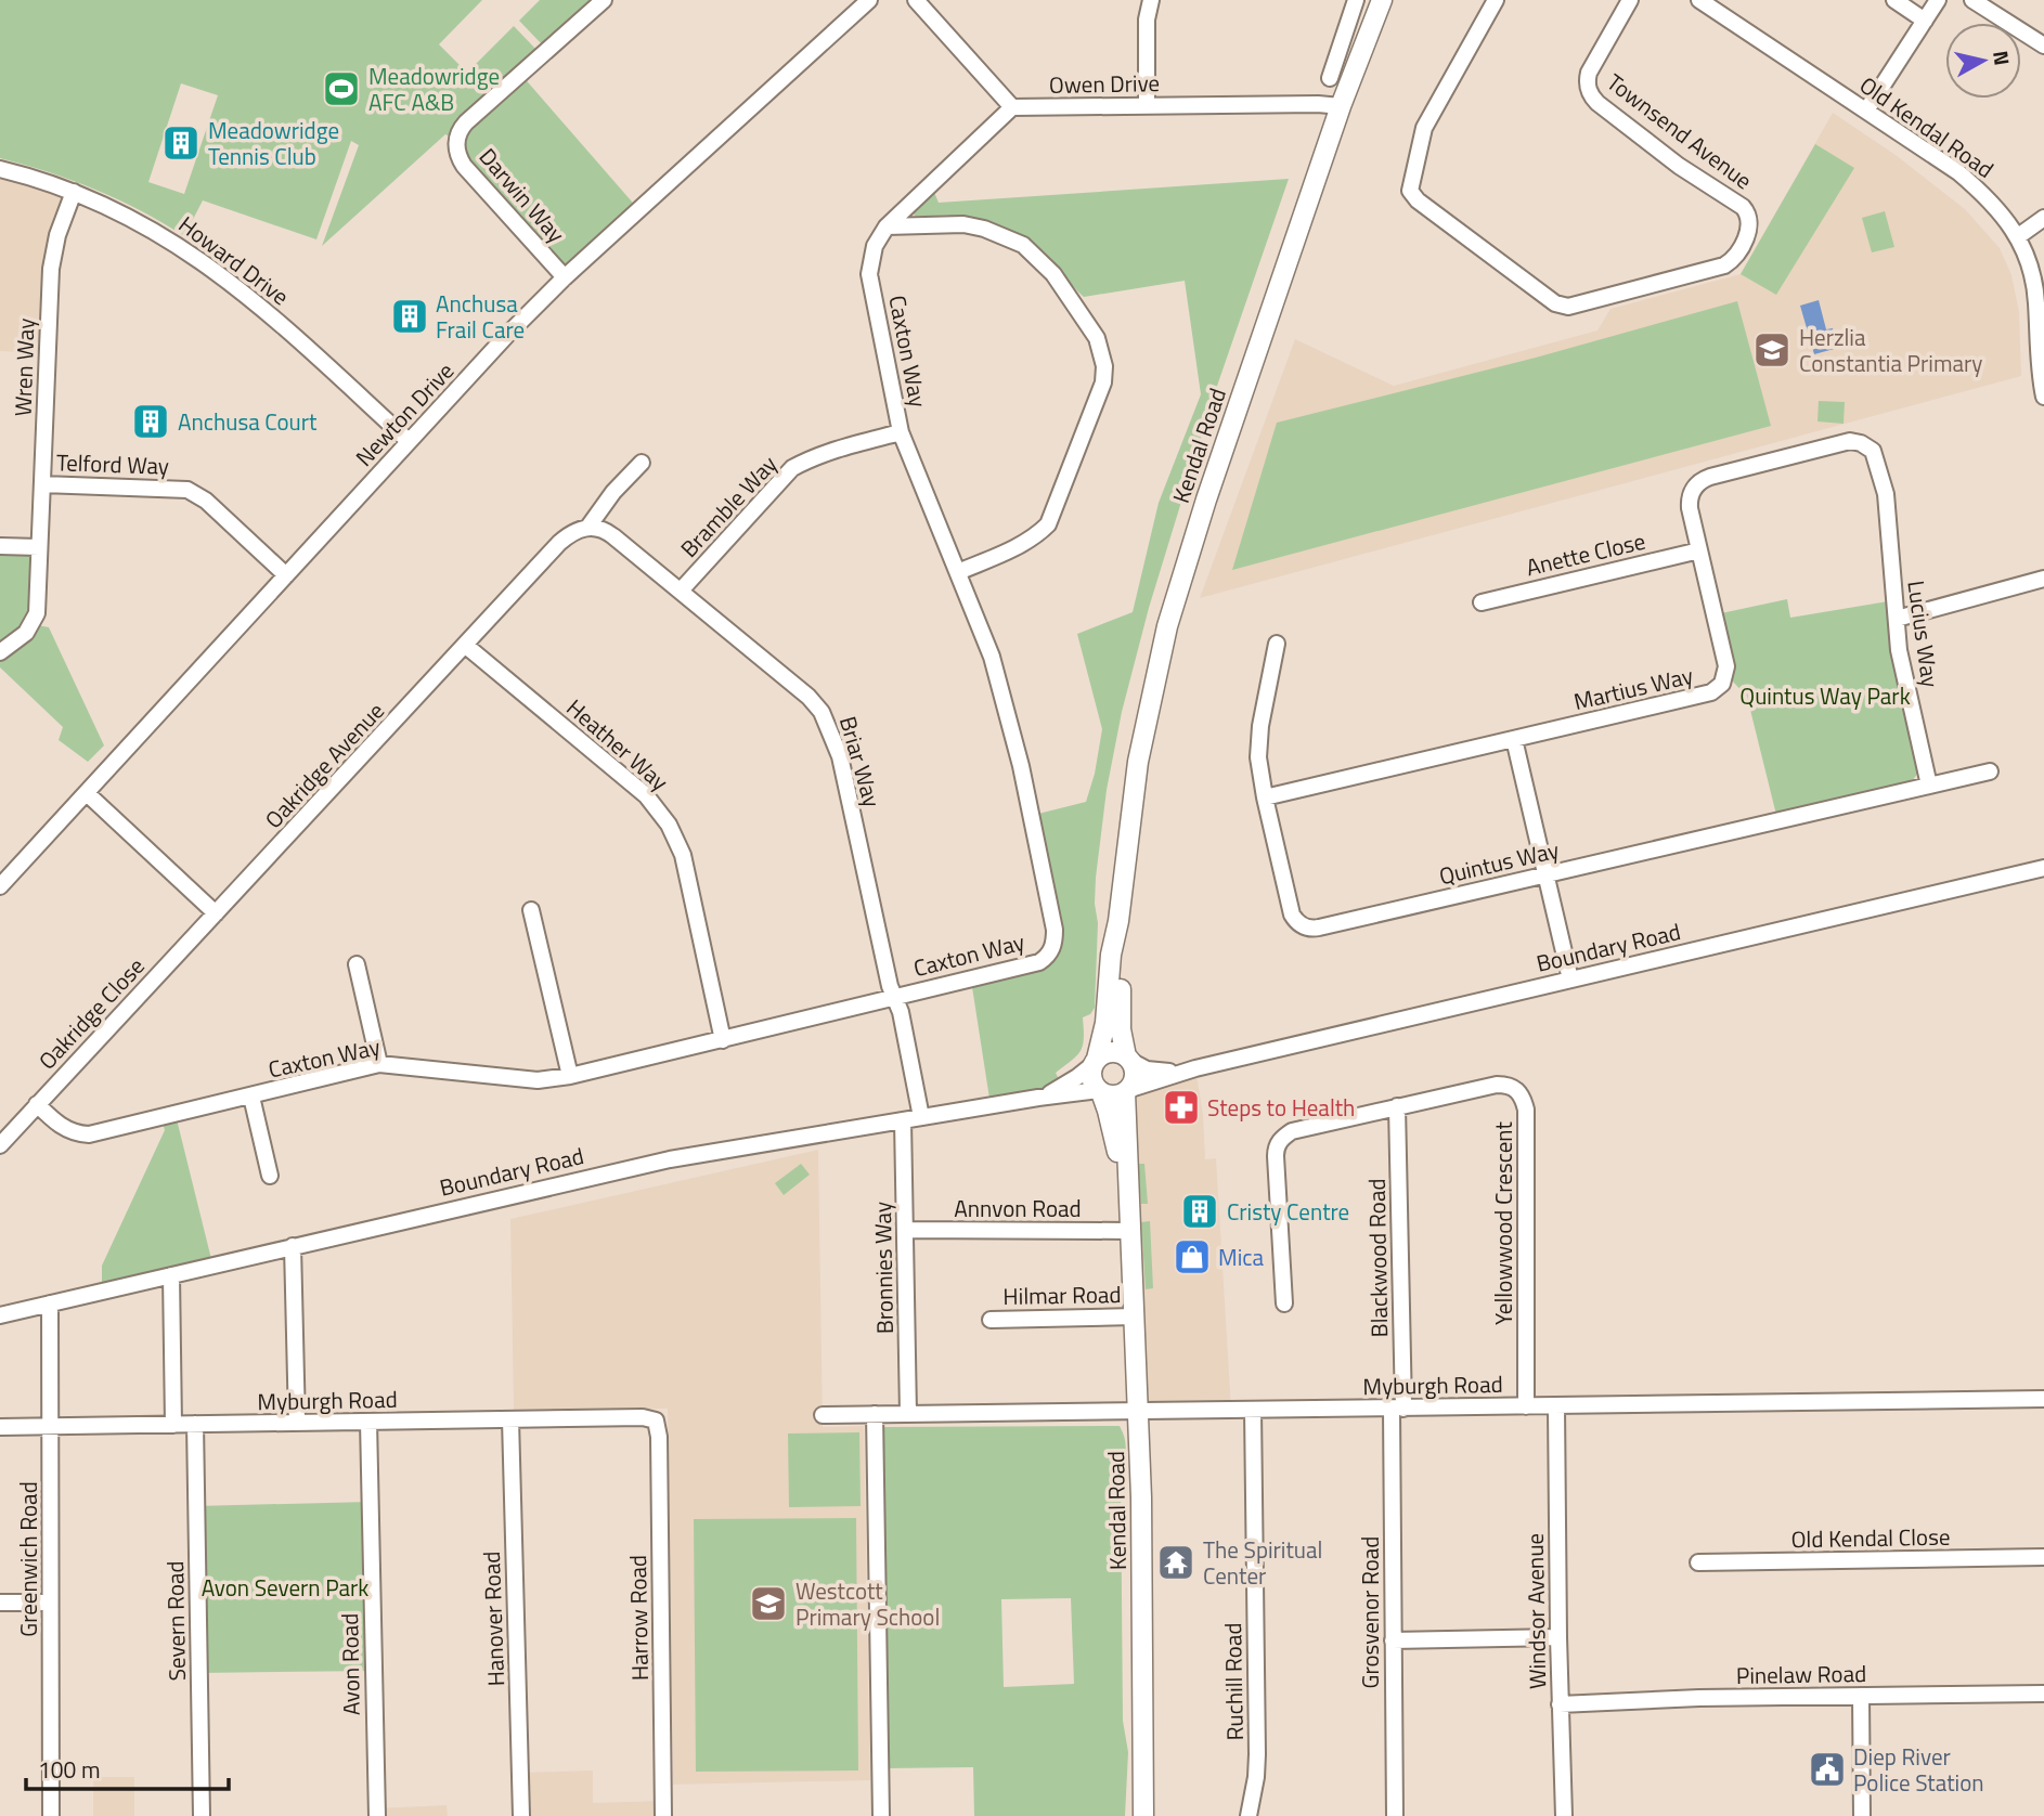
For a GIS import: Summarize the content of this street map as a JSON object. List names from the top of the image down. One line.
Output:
{"streets":{"main road":["Kendal Road"],"street":["Owen Drive","Old Kendal Road","Townsend Avenue","Darwin Way","Howard Drive","Caxton Way","Wren Way","Newton Drive","Telford Way","Bramble Way","Anette Close","Lucius Way","Martius Way","Heather Way","Briar Way","Oakridge Avenue","Quintus Way","Boundary Road","Oakridge Close","Annvon Road","Yellowwood Crescent","Blackwood Road","Bronnies Way","Hilmar Road","Myburgh Road","Old Kendal Close","Greenwich Road","Windsor Avenue","Grosvenor Road","Harrow Road","Hanover Road","Severn Road","Avon Road","Pinelaw Road","Ruchill Road"]},"crossings":[["Owen Drive","Caxton Way"],["Owen Drive","Kendal Road"],["Darwin Way","Newton Drive"],["Howard Drive","Wren Way"],["Howard Drive","Newton Drive"],["Caxton Way","Bramble Way"],["Caxton Way","Heather Way"],["Caxton Way","Briar Way"],["Caxton Way","Oakridge Close"],["Wren Way","Telford Way"],["Newton Drive","Telford Way"],["Kendal Road","Boundary Road"],["Kendal Road","Annvon Road"],["Kendal Road","Hilmar Road"],["Kendal Road","Myburgh Road"],["Bramble Way","Briar Way"],["Anette Close","Martius Way"],["Lucius Way","Martius Way"],["Lucius Way","Quintus Way"],["Martius Way","Quintus Way"],["Heather Way","Oakridge Avenue"],["Briar Way","Oakridge Avenue"],["Briar Way","Boundary Road"],["Oakridge Avenue","Oakridge Close"],["Boundary Road","Bronnies Way"],["Boundary Road","Greenwich Road"],["Annvon Road","Bronnies Way"],["Yellowwood Crescent","Blackwood Road"],["Yellowwood Crescent","Myburgh Road"],["Blackwood Road","Myburgh Road"],["Blackwood Road","Grosvenor Road"],["Bronnies Way","Myburgh Road"],["Myburgh Road","Greenwich Road"],["Myburgh Road","Windsor Avenue"],["Myburgh Road","Grosvenor Road"],["Myburgh Road","Harrow Road"],["Myburgh Road","Hanover Road"],["Myburgh Road","Severn Road"],["Myburgh Road","Avon Road"],["Myburgh Road","Ruchill Road"],["Windsor Avenue","Pinelaw Road"]],"parks":["Quintus Way Park","Avon Severn Park"],"places":{"sports":["Meadowridge AFC A&B"],"building":["Meadowridge Tennis Club","Anchusa Frail Care","Anchusa Court","Cristy Centre"],"school or university":["Herzlia Constantia Primary","Westcott Primary School"],"pharmacy":["Steps to Health"],"shop":["Mica"],"temple":["The Spiritual Center"],"public building":["Diep River Police Station"]},"scale_bar":"100 m","north":"right"}
